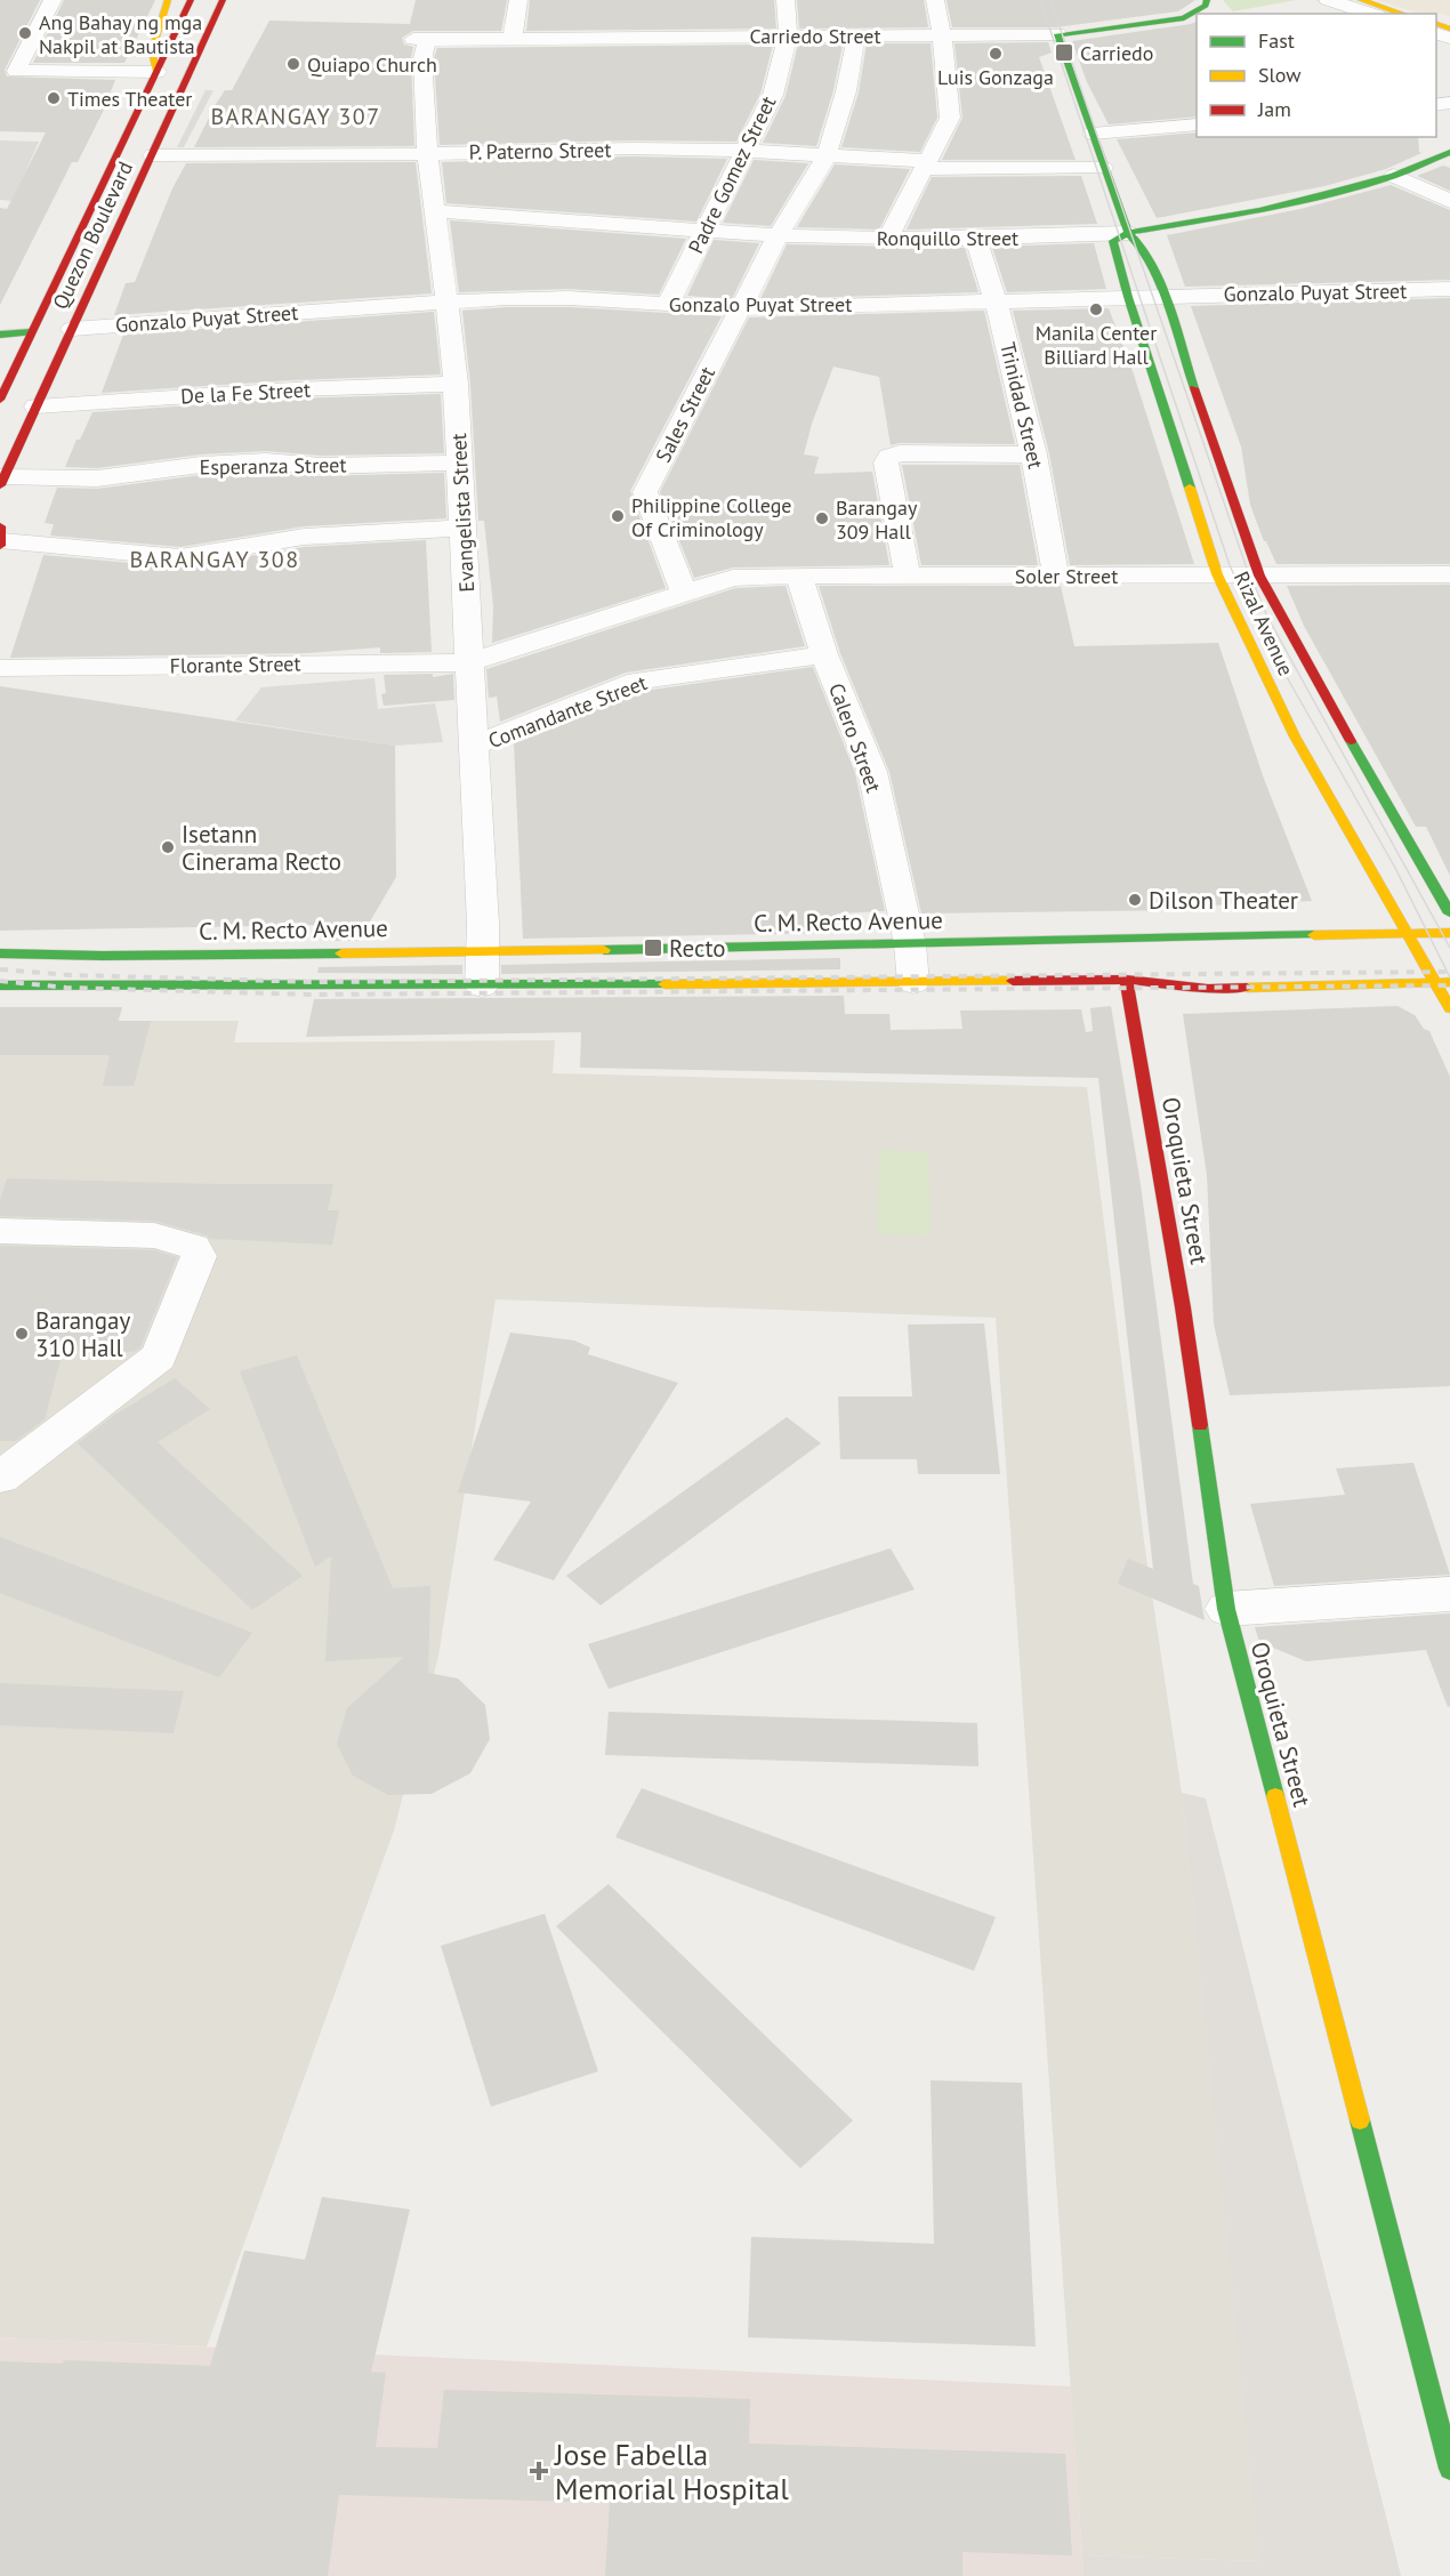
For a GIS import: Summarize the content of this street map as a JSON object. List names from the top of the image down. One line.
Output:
{"streets":{"main road":["Carriedo Street","Quezon Boulevard","Ronquillo Street","Rizal Avenue","C. M. Recto Avenue","Oroquieta Street"],"street":["P. Paterno Street","Padre Gomez Street","Gonzalo Puyat Street","De la Fe Street","Trinidad Street","Sales Street","Esperanza Street","Evangelista Street","Soler Street","Florante Street","Comandante Street","Calero Street"]},"crossings":[["Carriedo Street","Padre Gomez Street"],["Carriedo Street","Sales Street"],["Carriedo Street","Evangelista Street"],["Carriedo Street","Rizal Avenue"],["P. Paterno Street","Padre Gomez Street"],["P. Paterno Street","Quezon Boulevard"],["P. Paterno Street","Sales Street"],["P. Paterno Street","Evangelista Street"],["P. Paterno Street","Rizal Avenue"],["Padre Gomez Street","Ronquillo Street"],["Padre Gomez Street","Gonzalo Puyat Street"],["Quezon Boulevard","Gonzalo Puyat Street"],["Quezon Boulevard","De la Fe Street"],["Quezon Boulevard","Esperanza Street"],["Ronquillo Street","Trinidad Street"],["Ronquillo Street","Sales Street"],["Ronquillo Street","Evangelista Street"],["Ronquillo Street","Rizal Avenue"],["Gonzalo Puyat Street","Trinidad Street"],["Gonzalo Puyat Street","Sales Street"],["Gonzalo Puyat Street","Evangelista Street"],["Gonzalo Puyat Street","Rizal Avenue"],["De la Fe Street","Evangelista Street"],["Trinidad Street","Soler Street"],["Sales Street","Soler Street"],["Esperanza Street","Evangelista Street"],["Evangelista Street","Florante Street"],["Evangelista Street","Comandante Street"],["Evangelista Street","C. M. Recto Avenue"],["Soler Street","Rizal Avenue"],["Soler Street","Calero Street"],["Rizal Avenue","C. M. Recto Avenue"],["Comandante Street","Calero Street"],["Calero Street","C. M. Recto Avenue"]],"districts":["BARANGAY 307","BARANGAY 308"],"places":{"other":["Ang Bahay ng mga Nakpil at Bautista","Luis Gonzaga","Quiapo Church","Times Theater","Manila Center Billiard Hall","Philippine College Of Criminology","Barangay 309 Hall","Isetann Cinerama Recto","Dilson Theater","Barangay 310 Hall"],"transit":["Carriedo","Recto"],"health":["Jose Fabella Memorial Hospital"]},"legend":["Fast","Slow","Jam"]}
